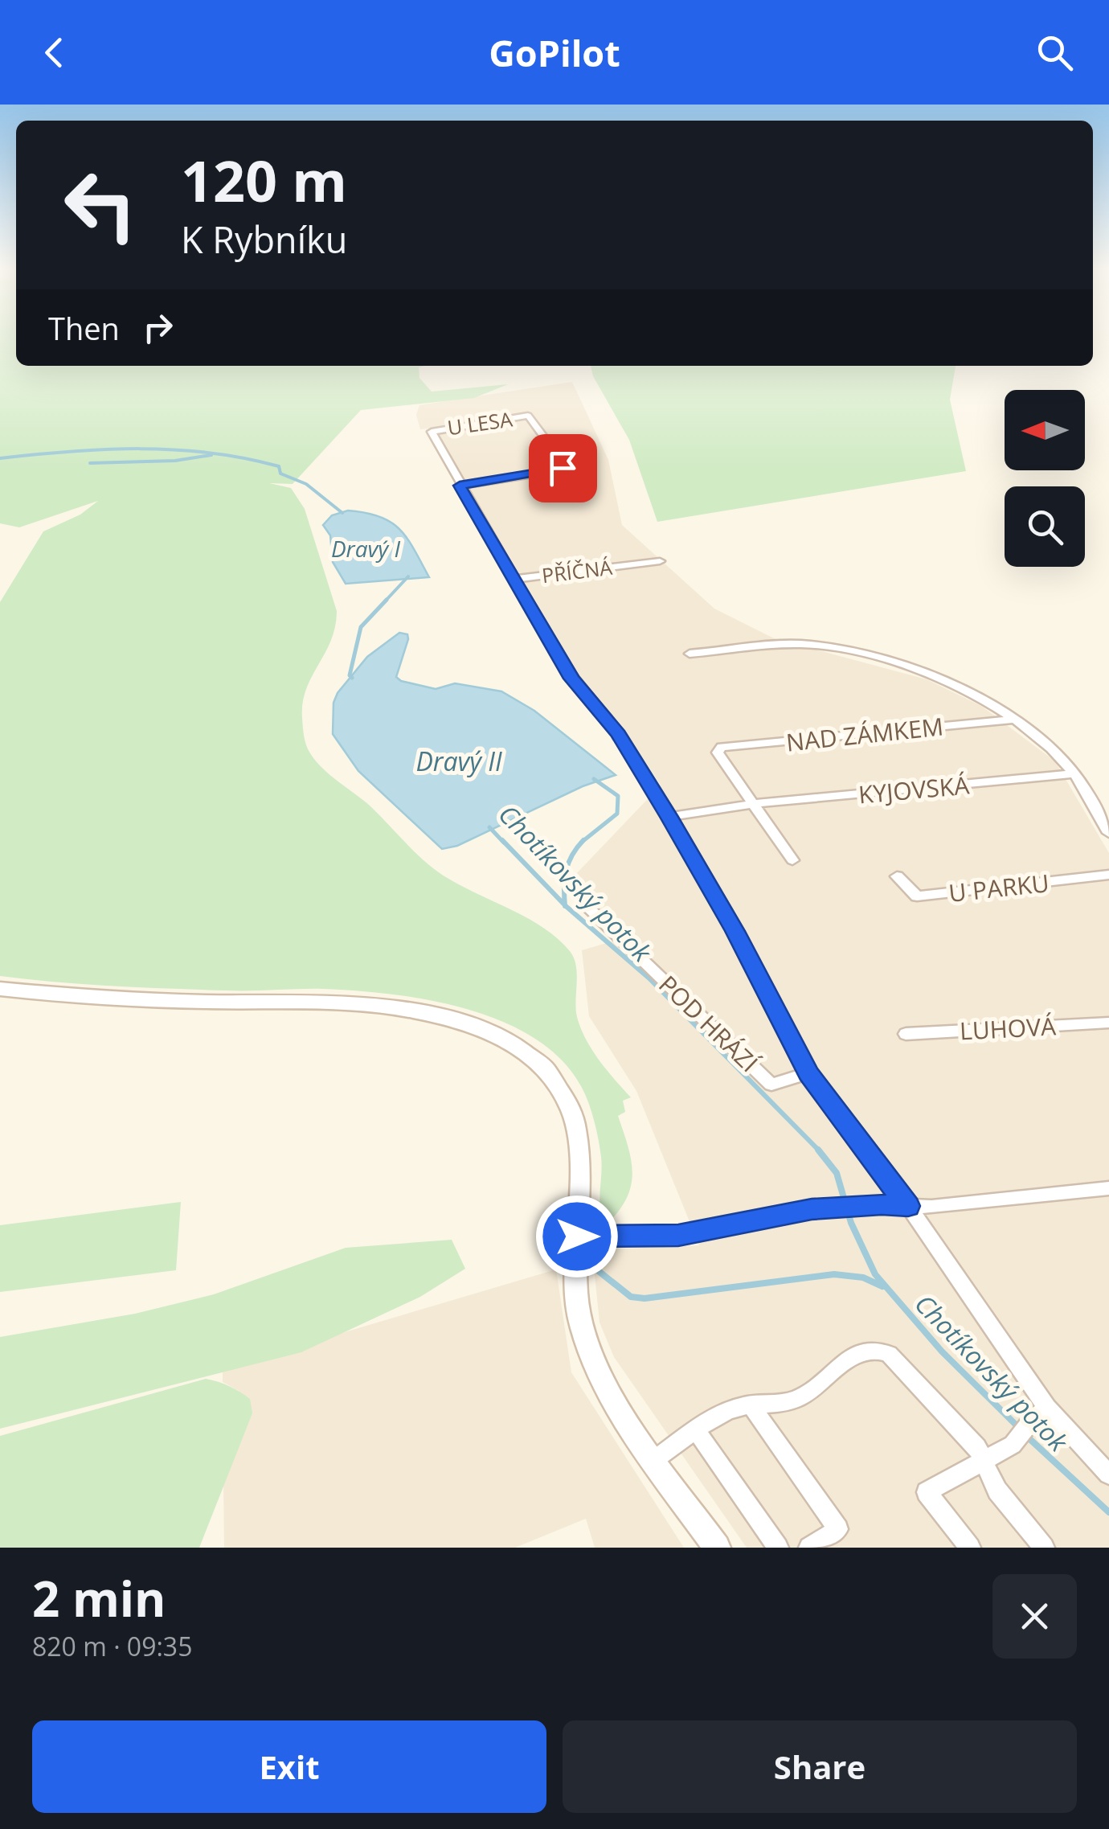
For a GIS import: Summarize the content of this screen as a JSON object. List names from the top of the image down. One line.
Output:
{"streets":{"street":["U LESA","PŘÍČNÁ","NAD ZÁMKEM","KYJOVSKÁ","U PARKU","POD HRÁZÍ","LUHOVÁ"]},"crossings":[["NAD ZÁMKEM","KYJOVSKÁ"]],"water":["Dravý I","Dravý II","Chotíkovský potok"],"north":"left","page":{"header":"GoPilot","turn":["120 m","K Rybníku"],"then":"Then","heading":["2 min","820 m · 09:35"],"buttons":["Exit","Share"]}}
